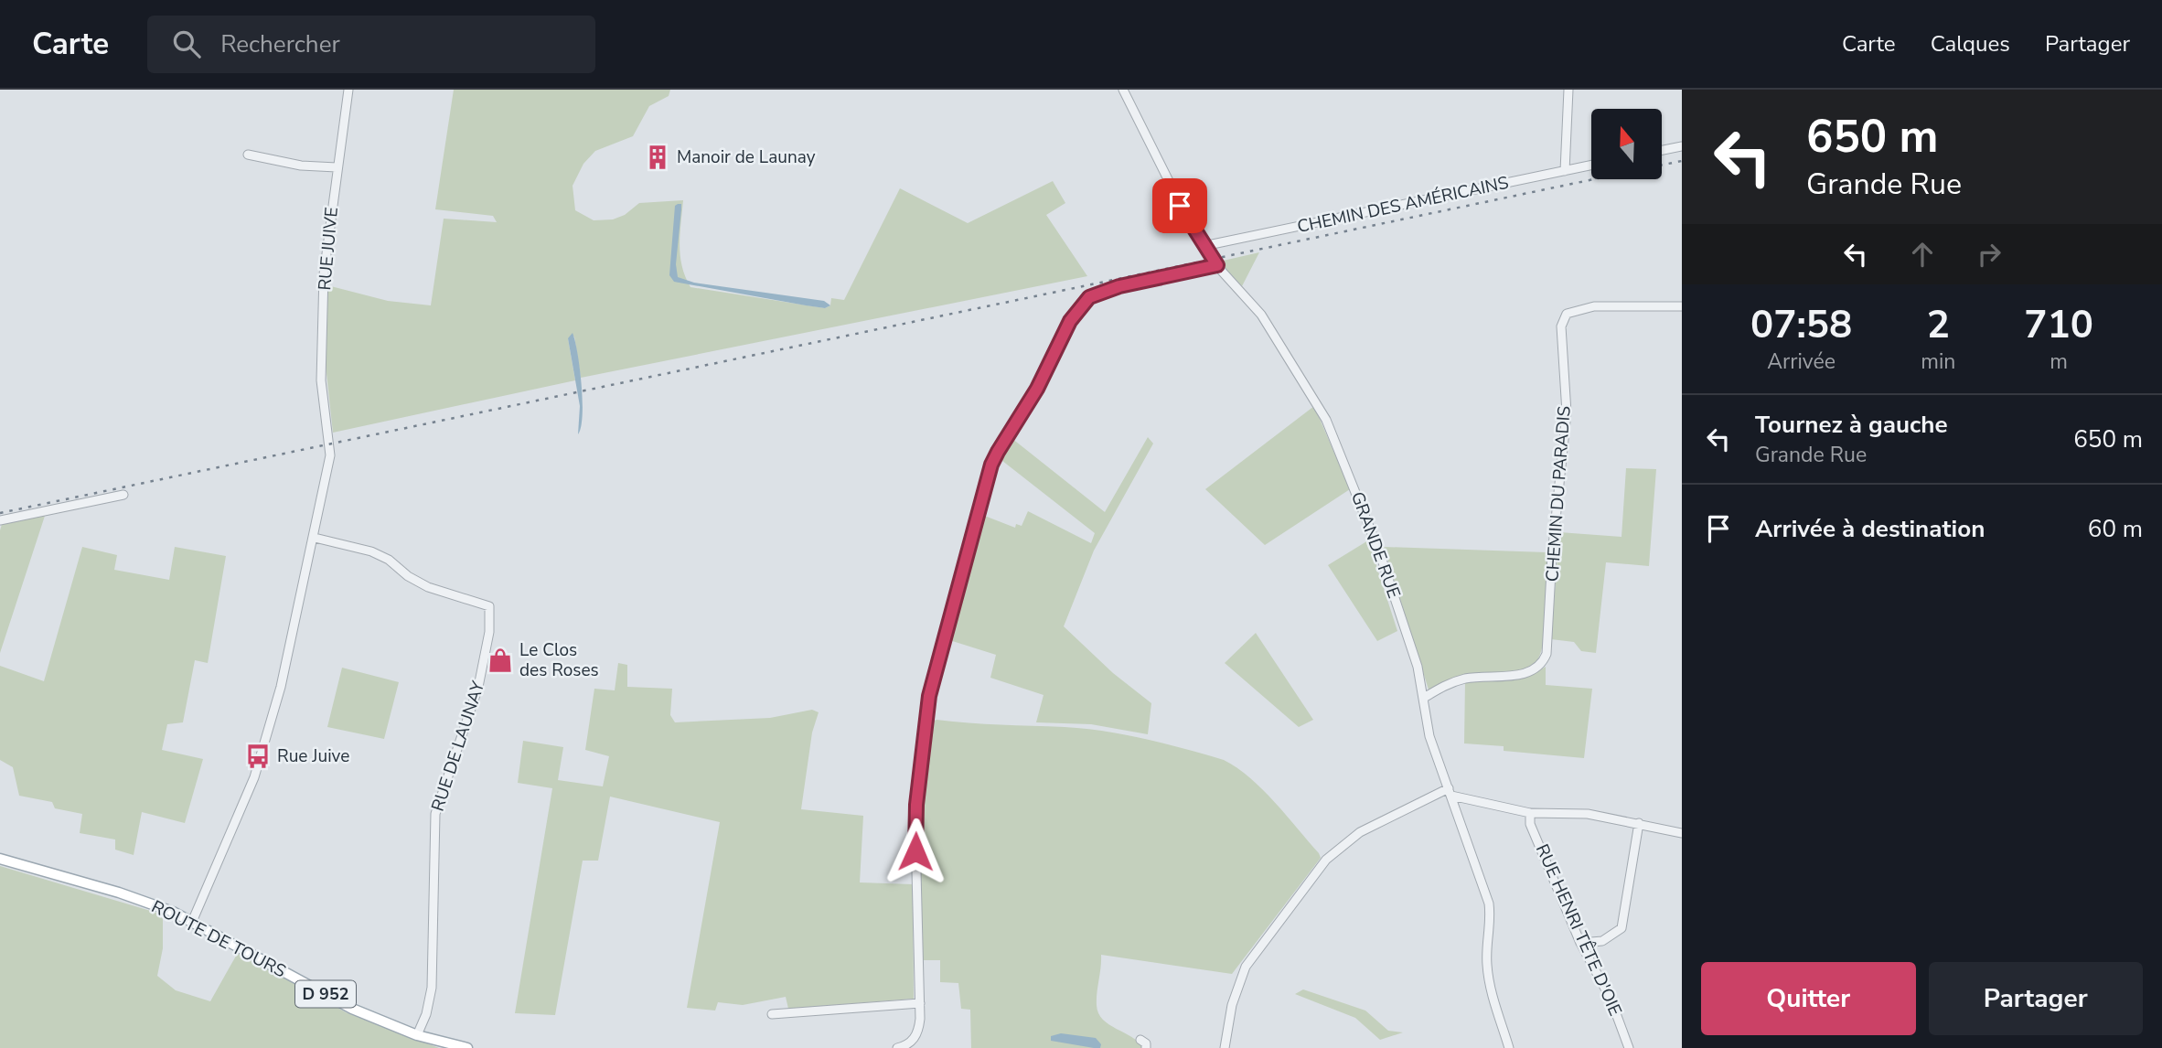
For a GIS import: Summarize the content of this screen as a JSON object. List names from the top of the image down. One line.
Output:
{"streets":{"main road":["ROUTE DE TOURS","D 952"],"street":["CHEMIN DES AMÉRICAINS","RUE JUIVE","CHEMIN DU PARADIS","GRANDE RUE","RUE DE LAUNAY","RUE HENRI TÊTE D'OIE"]},"crossings":[["CHEMIN DES AMÉRICAINS","GRANDE RUE"],["RUE JUIVE","RUE DE LAUNAY"],["RUE JUIVE","ROUTE DE TOURS"],["CHEMIN DU PARADIS","GRANDE RUE"],["RUE DE LAUNAY","ROUTE DE TOURS"]],"places":{"building":["Manoir de Launay"],"shop":["Le Clos des Roses"],"bus stop":["Rue Juive"]},"north":"top","page":{"header":"Carte","search":"Rechercher","nav":["Carte","Calques","Partager"],"turn":["650 m","Grande Rue"],"eta":["07:58","Arrivée","2","min","710","m"],"list":[{"name":"Tournez à gauche","note":"Grande Rue","value":"650 m"},{"name":"Arrivée à destination","value":"60 m"}],"buttons":["Quitter","Partager"]}}
